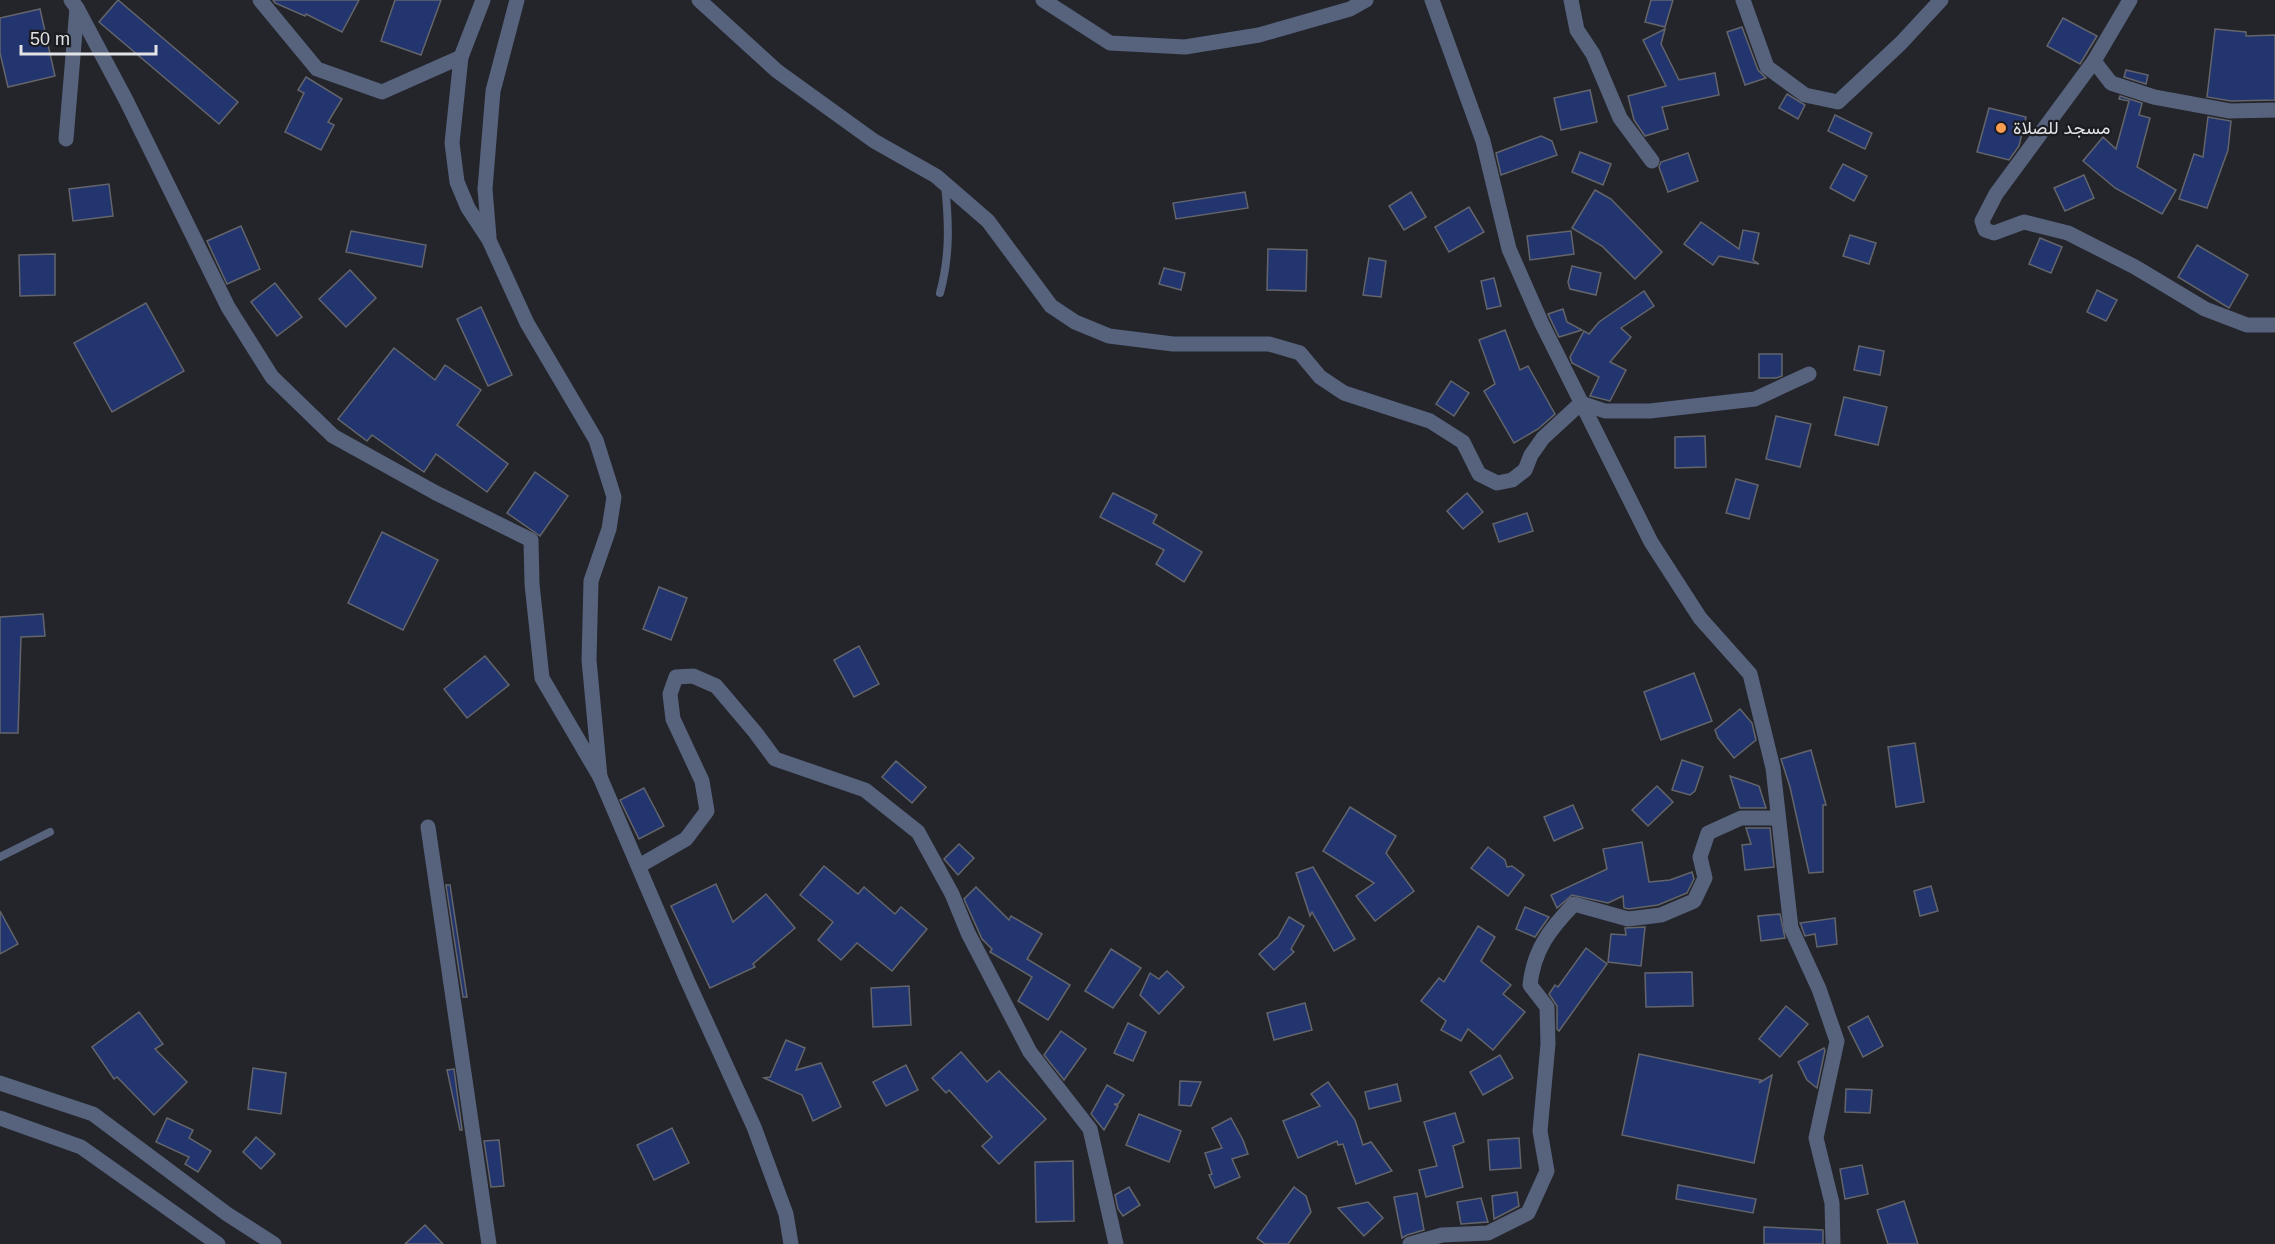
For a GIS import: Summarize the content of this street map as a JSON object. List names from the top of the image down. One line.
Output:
{"places":["مسجد للصلاة"],"scale_bar":"50 m"}
